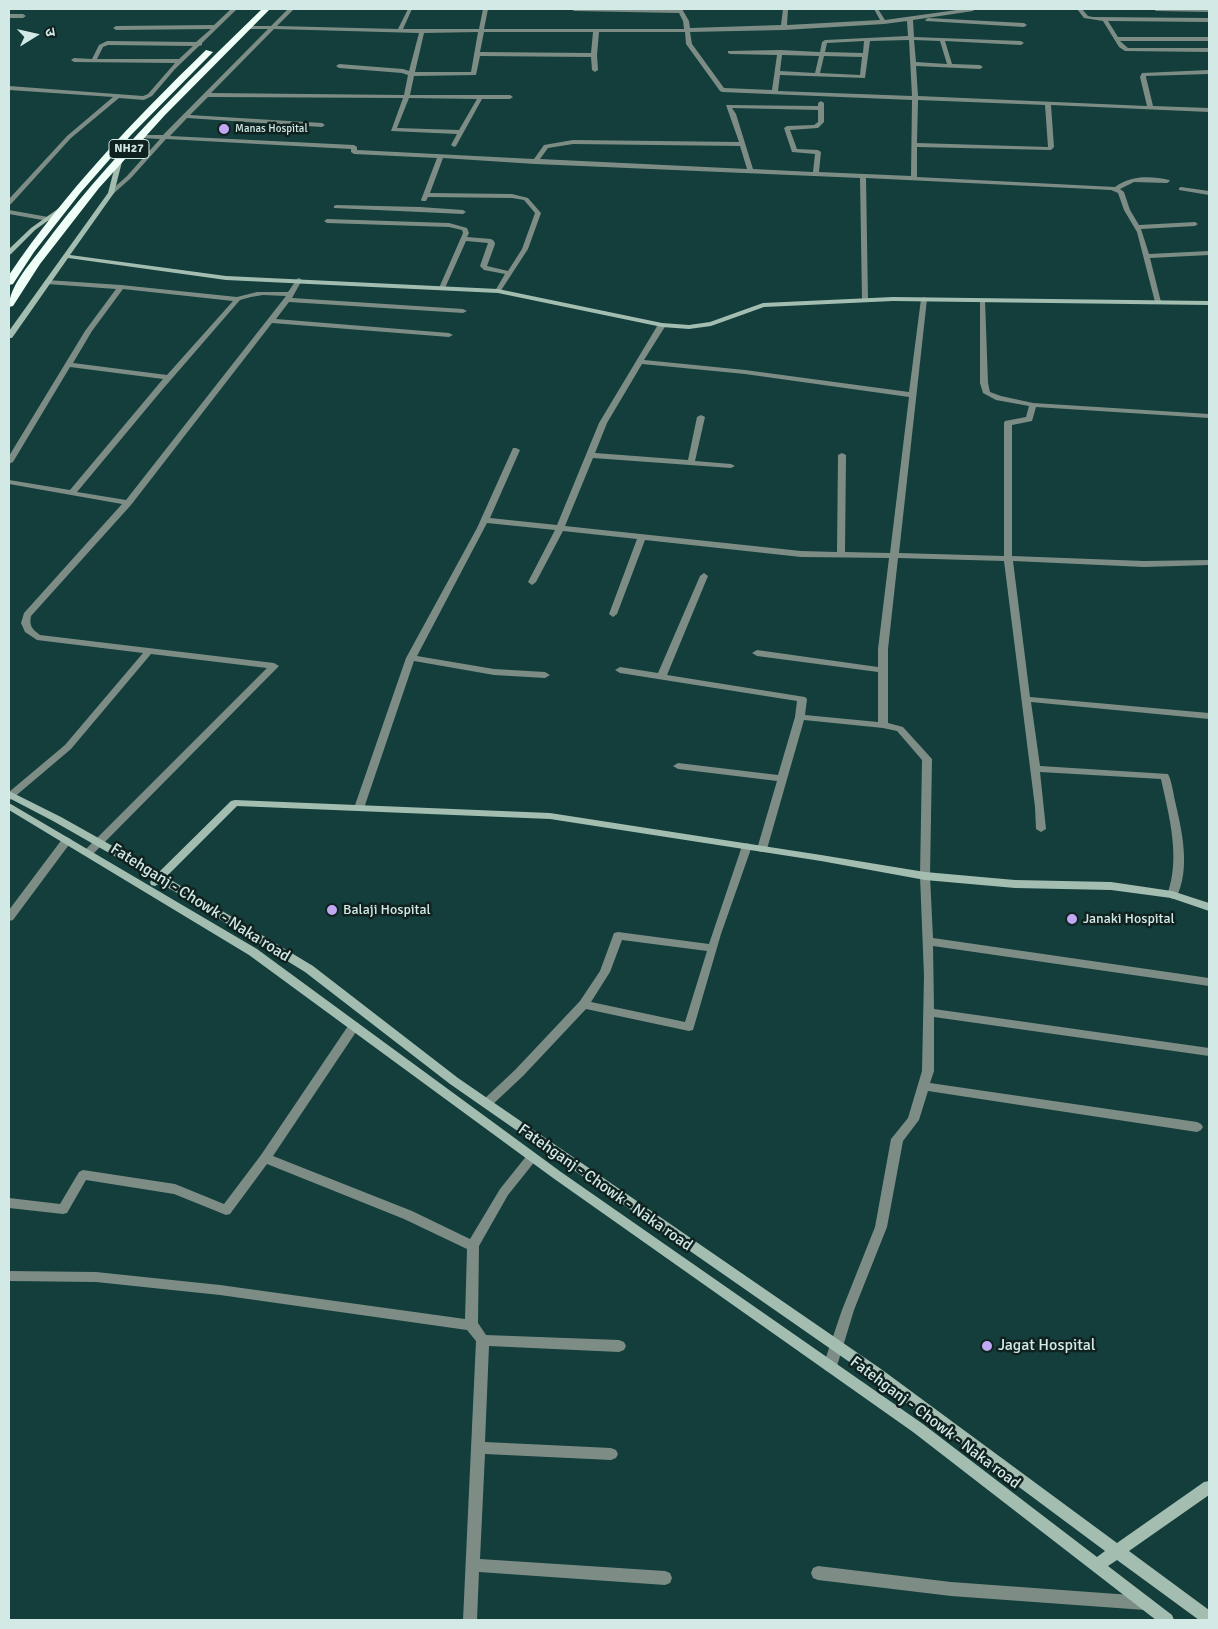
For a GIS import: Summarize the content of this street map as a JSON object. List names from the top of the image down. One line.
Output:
{"streets":{"highway":["NH27"],"street":["Fatehganj - Chowk - Naka road"]},"places":["Manas Hospital","Balaji Hospital","Janaki Hospital","Jagat Hospital"],"north":"right"}
